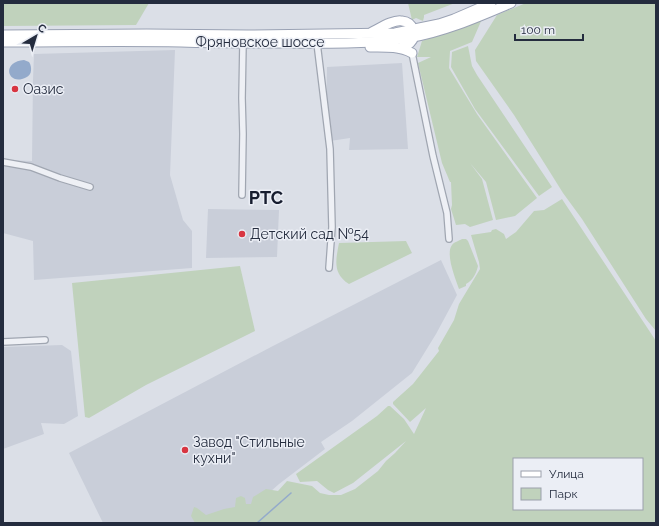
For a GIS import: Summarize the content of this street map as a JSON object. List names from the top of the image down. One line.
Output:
{"streets":{"main road":["Фряновское шоссе"]},"districts":["РТС"],"places":["Оазис","Детский сад №54","Завод \"Стильные кухни\""],"legend":["Улица","Парк"],"scale_bar":"100 m","north":"top right"}
